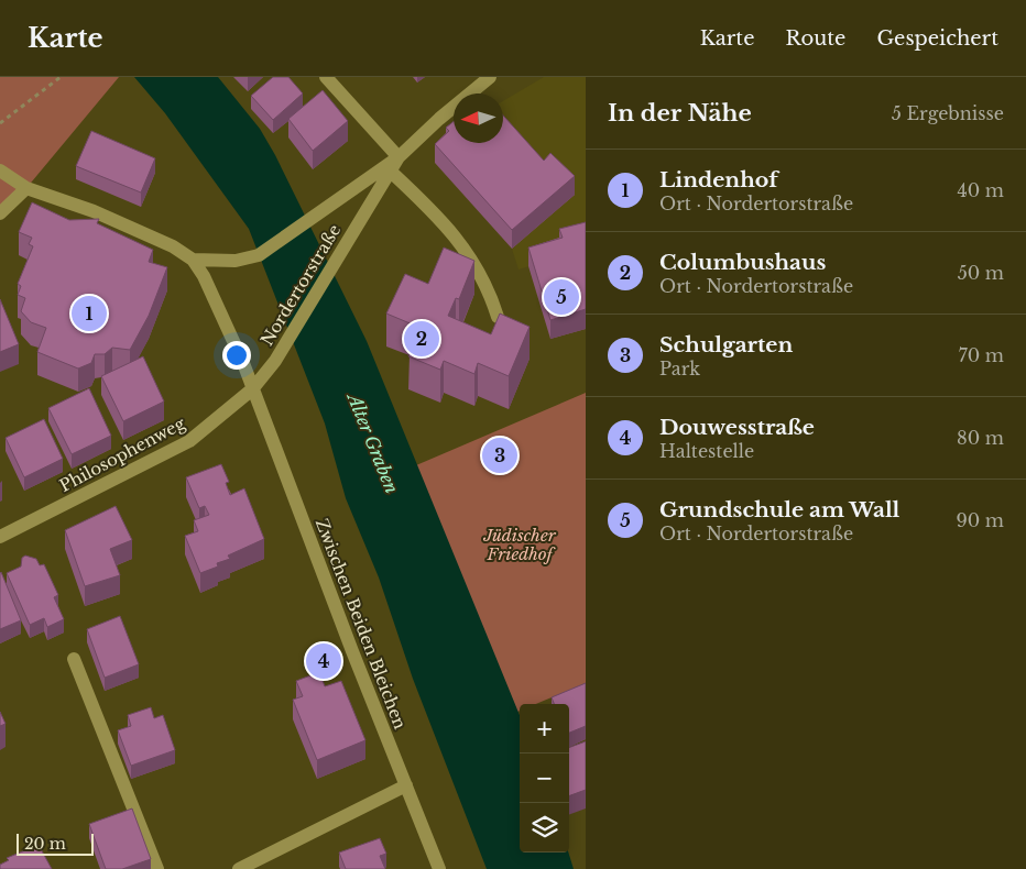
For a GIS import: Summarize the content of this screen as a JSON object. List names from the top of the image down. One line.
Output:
{"streets":{"street":["Nordertorstraße","Philosophenweg","Zwischen Beiden Bleichen"]},"crossings":[["Nordertorstraße","Philosophenweg"],["Nordertorstraße","Zwischen Beiden Bleichen"],["Philosophenweg","Zwischen Beiden Bleichen"]],"water":["Alter Graben"],"parks":["Jüdischer Friedhof"],"scale_bar":"20 m","north":"left","page":{"header":"Karte","nav":["Karte","Route","Gespeichert"],"heading":["In der Nähe","5 Ergebnisse"],"list":[{"mark":"1","name":"Lindenhof","note":"Ort · Nordertorstraße","value":"40 m"},{"mark":"2","name":"Columbushaus","note":"Ort · Nordertorstraße","value":"50 m"},{"mark":"3","name":"Schulgarten","note":"Park","value":"70 m"},{"mark":"4","name":"Douwesstraße","note":"Haltestelle","value":"80 m"},{"mark":"5","name":"Grundschule am Wall","note":"Ort · Nordertorstraße","value":"90 m"}],"pins":["5","1","2","3","4"],"map_buttons":["+","−"],"scale":"20 m"}}
